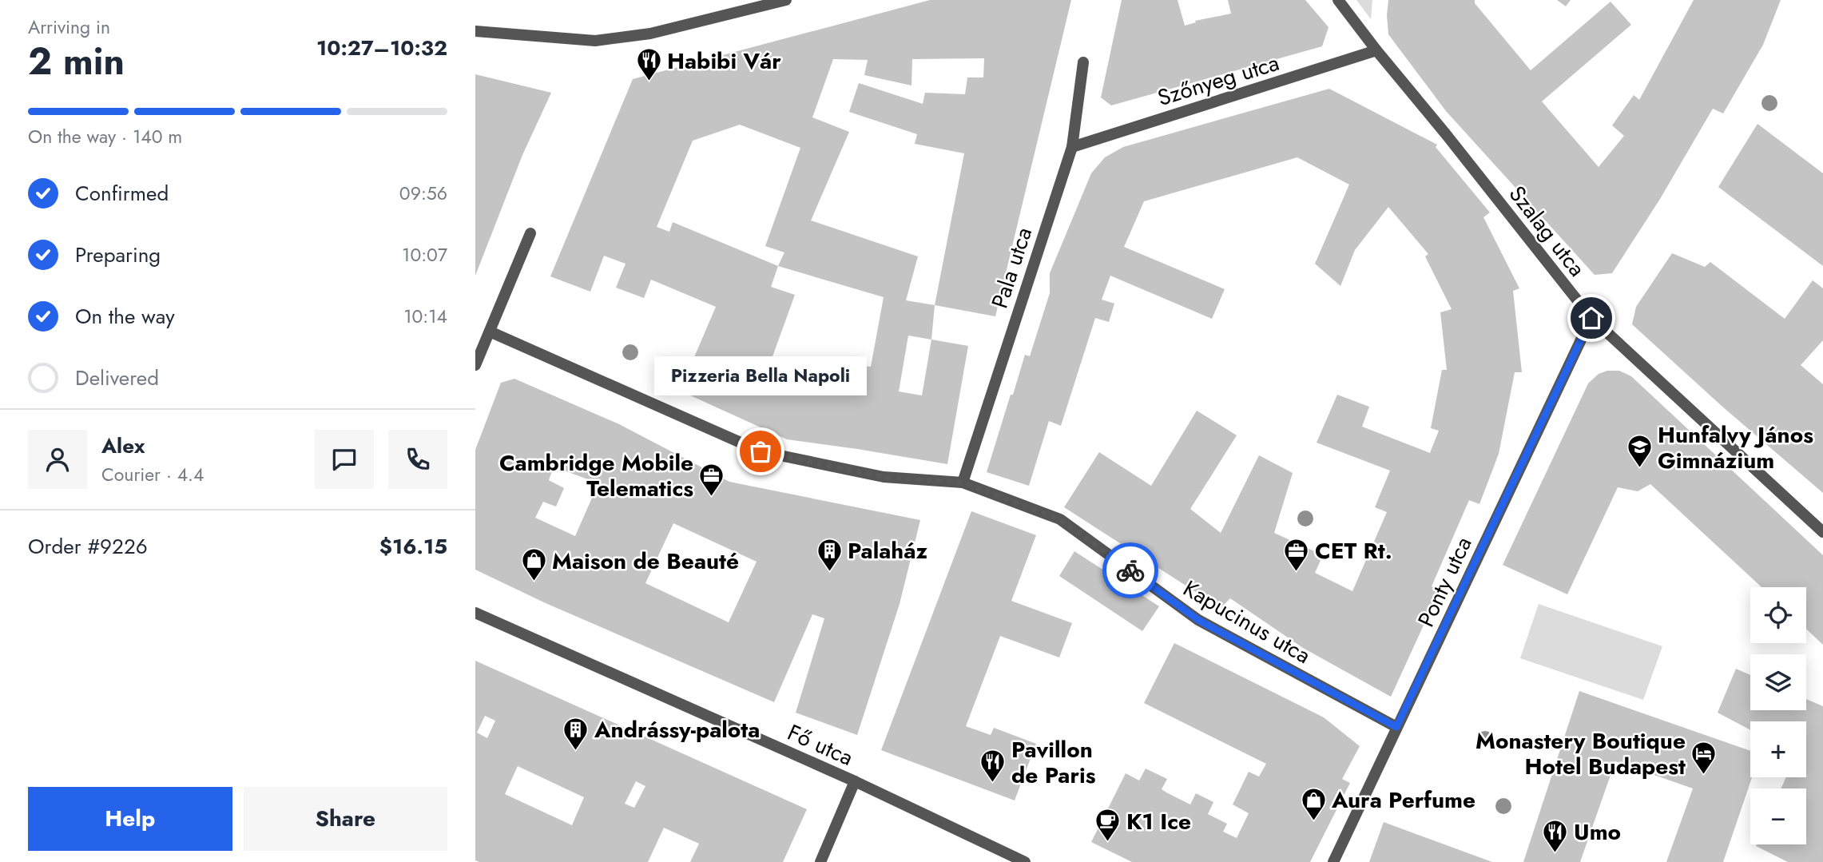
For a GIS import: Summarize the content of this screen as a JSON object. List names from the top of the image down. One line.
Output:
{"streets":{"street":["Szőnyeg utca","Szalag utca","Pala utca","Ponty utca","Kapucinus utca","Fő utca"]},"crossings":[["Szőnyeg utca","Szalag utca"],["Szőnyeg utca","Pala utca"],["Szalag utca","Ponty utca"],["Pala utca","Kapucinus utca"],["Ponty utca","Kapucinus utca"]],"places":{"restaurant":["Habibi Vár","Pavillon de Paris","Umo"],"other":["Pizzeria Bella Napoli"],"school or university":["Hunfalvy János Gimnázium"],"office":["Cambridge Mobile Telematics","CET Rt."],"building":["Palaház","Andrássy-palota"],"shop":["Maison de Beauté","Aura Perfume"],"hotel":["Monastery Boutique Hotel Budapest"],"cafe":["K1 Ice"]},"page":{"heading":["2 min","Arriving in","10:27–10:32"],"panel":["Alex","Courier · 4.4","Order #9226","$16.15"],"bar":"On the way · 140 m","list":[["Confirmed","09:56"],["Preparing","10:07"],["On the way","10:14"],"Delivered"],"bubble":"Pizzeria Bella Napoli","map_buttons":["+","−"],"buttons":["Help","Share"]}}
